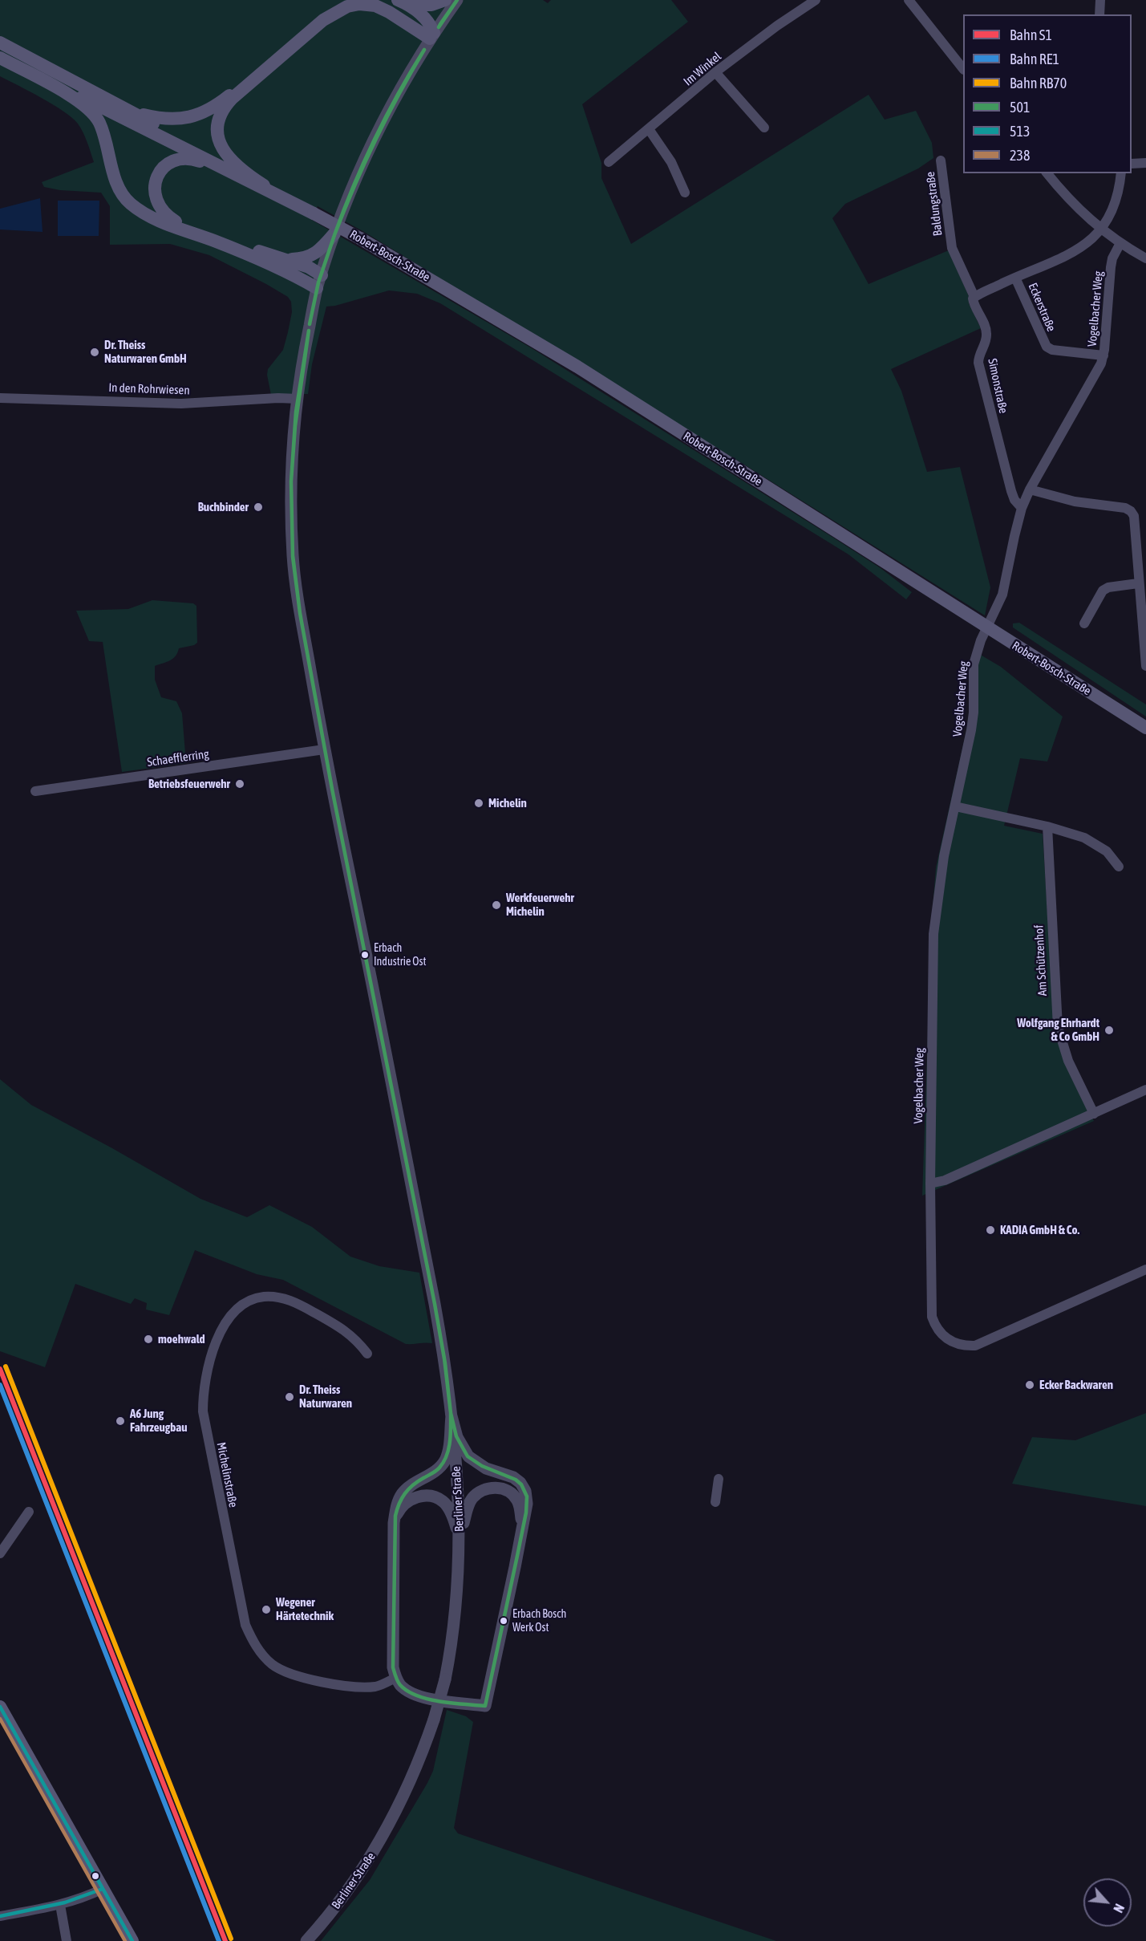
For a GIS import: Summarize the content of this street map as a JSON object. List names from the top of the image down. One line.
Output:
{"streets":{"main road":["Robert-Bosch-Straße"],"street":["Im Winkel","Baldungstraße","Eckerstraße","Vogelbacher Weg","Simonstraße","In den Rohrwiesen","Schaefflerring","Am Schützenhof","Michelinstraße","Berliner Straße"]},"crossings":[["Baldungstraße","Simonstraße"],["Robert-Bosch-Straße","Vogelbacher Weg"],["Eckerstraße","Vogelbacher Weg"],["Vogelbacher Weg","Simonstraße"],["In den Rohrwiesen","Berliner Straße"],["Schaefflerring","Berliner Straße"]],"places":["Dr. Theiss Naturwaren GmbH","Buchbinder","Betriebsfeuerwehr","Michelin","Werkfeuerwehr Michelin","Erbach Industrie Ost","Wolfgang Ehrhardt & Co GmbH","KADIA GmbH & Co.","moehwald","Ecker Backwaren","Dr. Theiss Naturwaren","A6 Jung Fahrzeugbau","Wegener Härtetechnik","Erbach Bosch Werk Ost"],"lines":["transit line 501","rail line RB70","rail line S1","rail line RE1","transit line 513","transit line 238"],"legend":["Bahn S1","Bahn RE1","Bahn RB70","501","513","238"],"north":"bottom right"}
